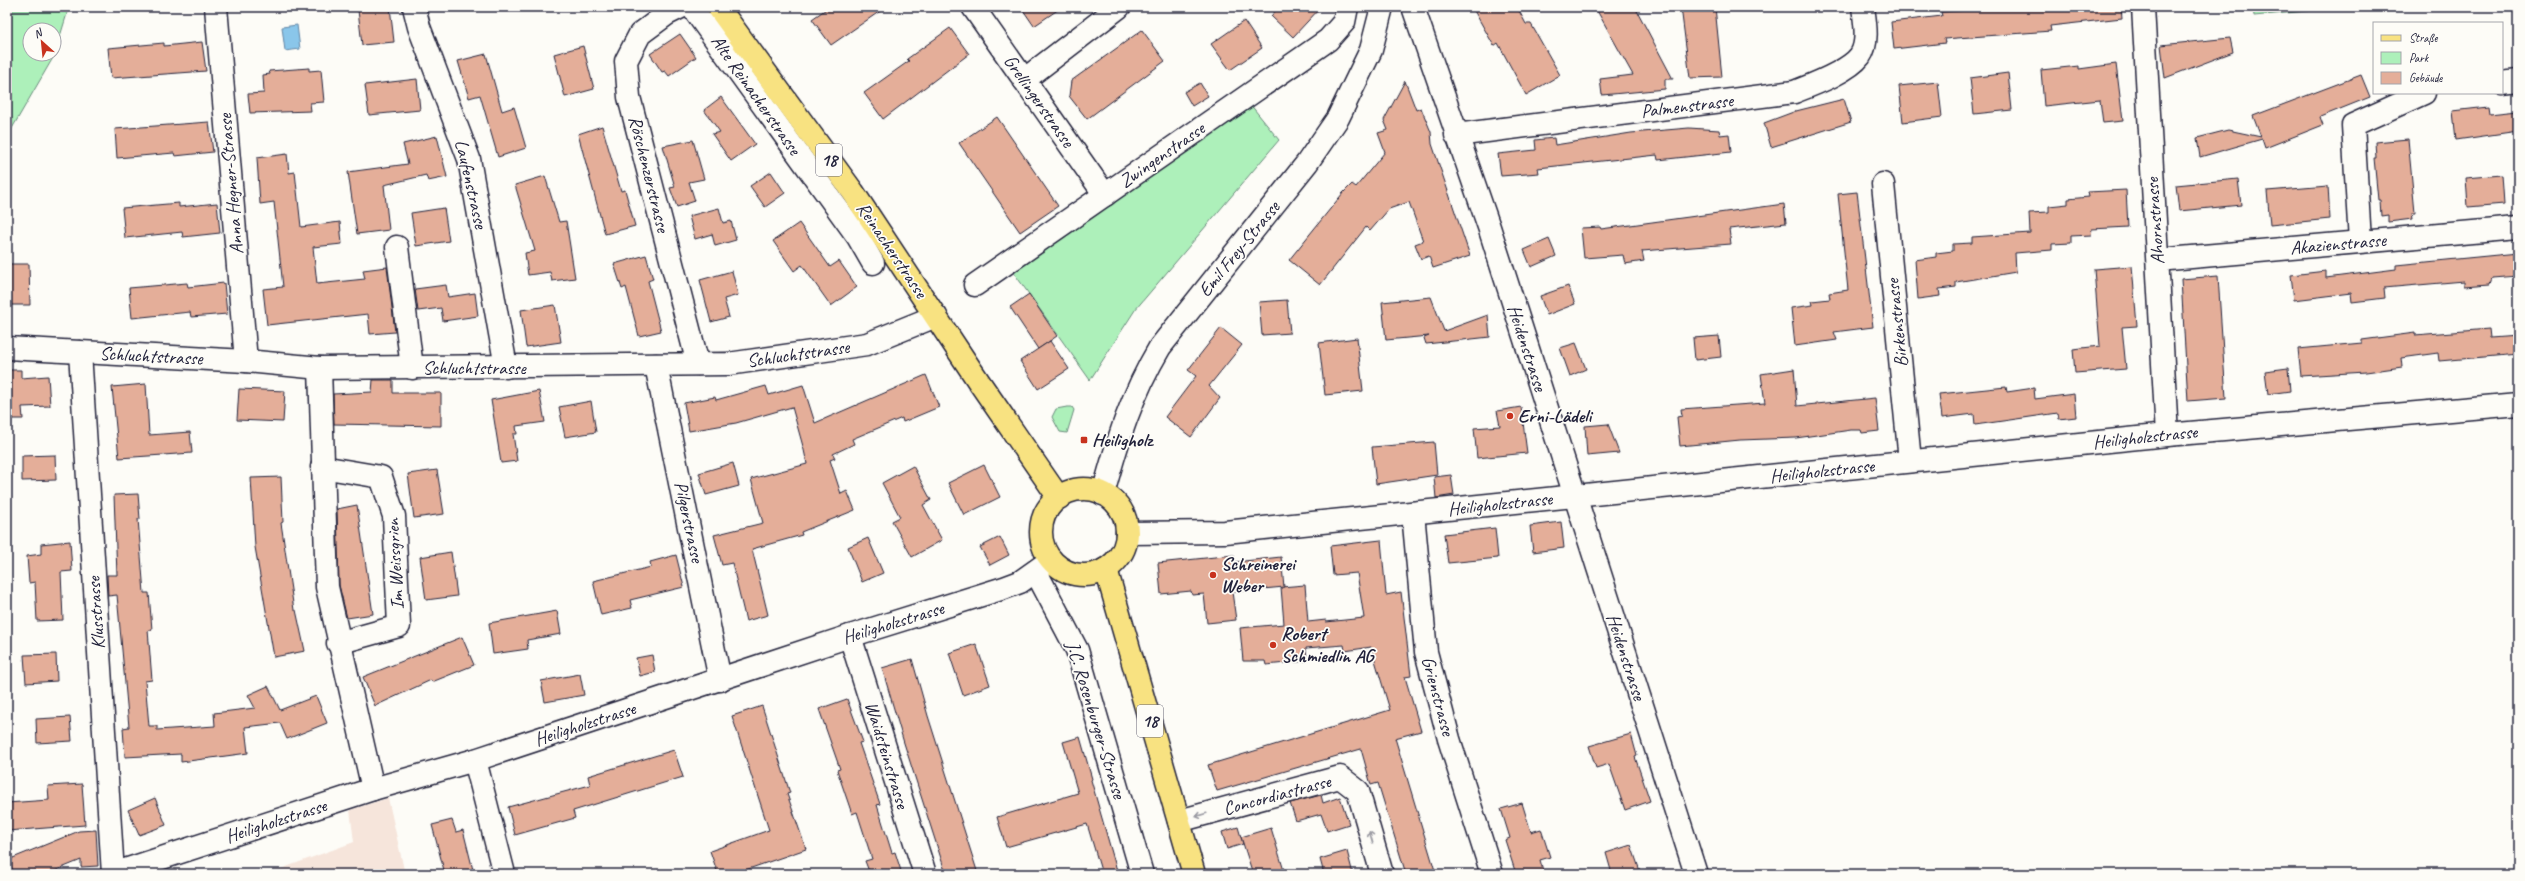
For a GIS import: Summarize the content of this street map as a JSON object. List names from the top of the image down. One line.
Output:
{"streets":{"main road":["18","Reinacherstrasse"],"street":["Alte Reinacherstrasse","Grellingerstrasse","Palmenstrasse","Zwingenstrasse","Röschenzerstrasse","Anna Hegner-Strasse","Laufenstrasse","Ahornstrasse","Akazienstrasse","Emil Frey-Strasse","Birkenstrasse","Heidenstrasse","Schluchtstrasse","Heiligholzstrasse","Pilgerstrasse","Im Weissgrien","Klusstrasse","Grienstrasse","J.C. Rosenburger-Strasse","Waidsteinstrasse","Concordiastrasse"]},"crossings":[["Grellingerstrasse","Zwingenstrasse"],["Palmenstrasse","Heidenstrasse"],["18","Emil Frey-Strasse"],["18","Reinacherstrasse"],["18","Heiligholzstrasse"],["18","J.C. Rosenburger-Strasse"],["18","Concordiastrasse"],["Röschenzerstrasse","Schluchtstrasse"],["Anna Hegner-Strasse","Schluchtstrasse"],["Laufenstrasse","Schluchtstrasse"],["Ahornstrasse","Akazienstrasse"],["Ahornstrasse","Heiligholzstrasse"],["Emil Frey-Strasse","Reinacherstrasse"],["Emil Frey-Strasse","Heiligholzstrasse"],["Emil Frey-Strasse","J.C. Rosenburger-Strasse"],["Reinacherstrasse","Schluchtstrasse"],["Reinacherstrasse","Heiligholzstrasse"],["Reinacherstrasse","J.C. Rosenburger-Strasse"],["Birkenstrasse","Heiligholzstrasse"],["Heidenstrasse","Heiligholzstrasse"],["Schluchtstrasse","Pilgerstrasse"],["Schluchtstrasse","Klusstrasse"],["Heiligholzstrasse","Pilgerstrasse"],["Heiligholzstrasse","Klusstrasse"],["Heiligholzstrasse","Grienstrasse"],["Heiligholzstrasse","J.C. Rosenburger-Strasse"],["Heiligholzstrasse","Waidsteinstrasse"]],"places":{"other":["Erni-Lädeli","Schreinerei Weber","Robert Schmiedlin AG"],"transit":["Heiligholz"]},"legend":["Straße","Park","Gebäude"],"north":"top left"}
